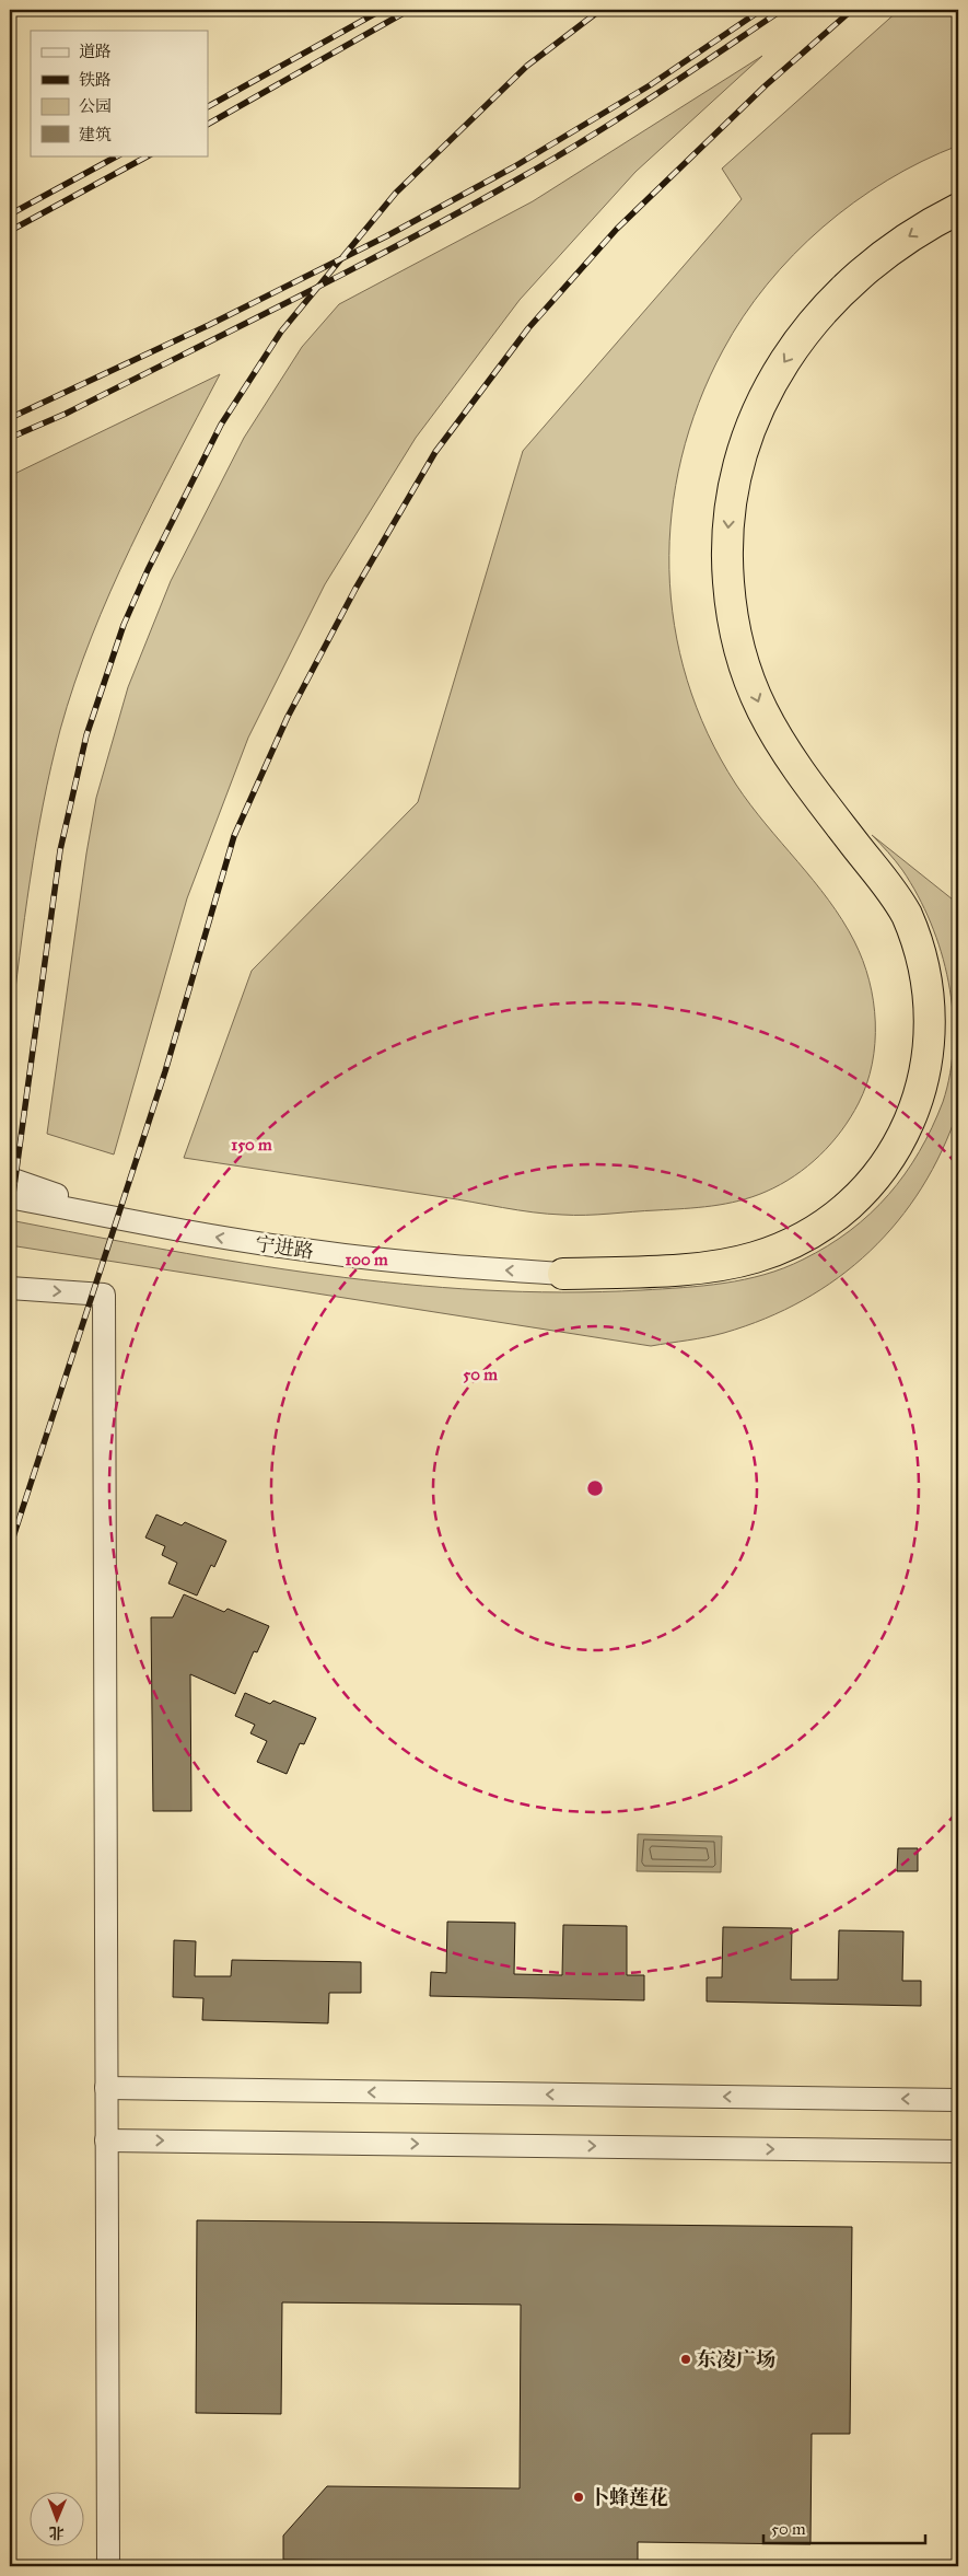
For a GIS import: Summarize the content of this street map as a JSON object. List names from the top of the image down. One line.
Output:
{"streets":{"street":["宁进路"]},"one_way":["宁进路"],"places":["东凌广场","卜蜂莲花"],"legend":["道路","铁路","公园","建筑"],"scale_bar":"50 m","north":"bottom","rings":["150 m","100 m","50 m"]}
